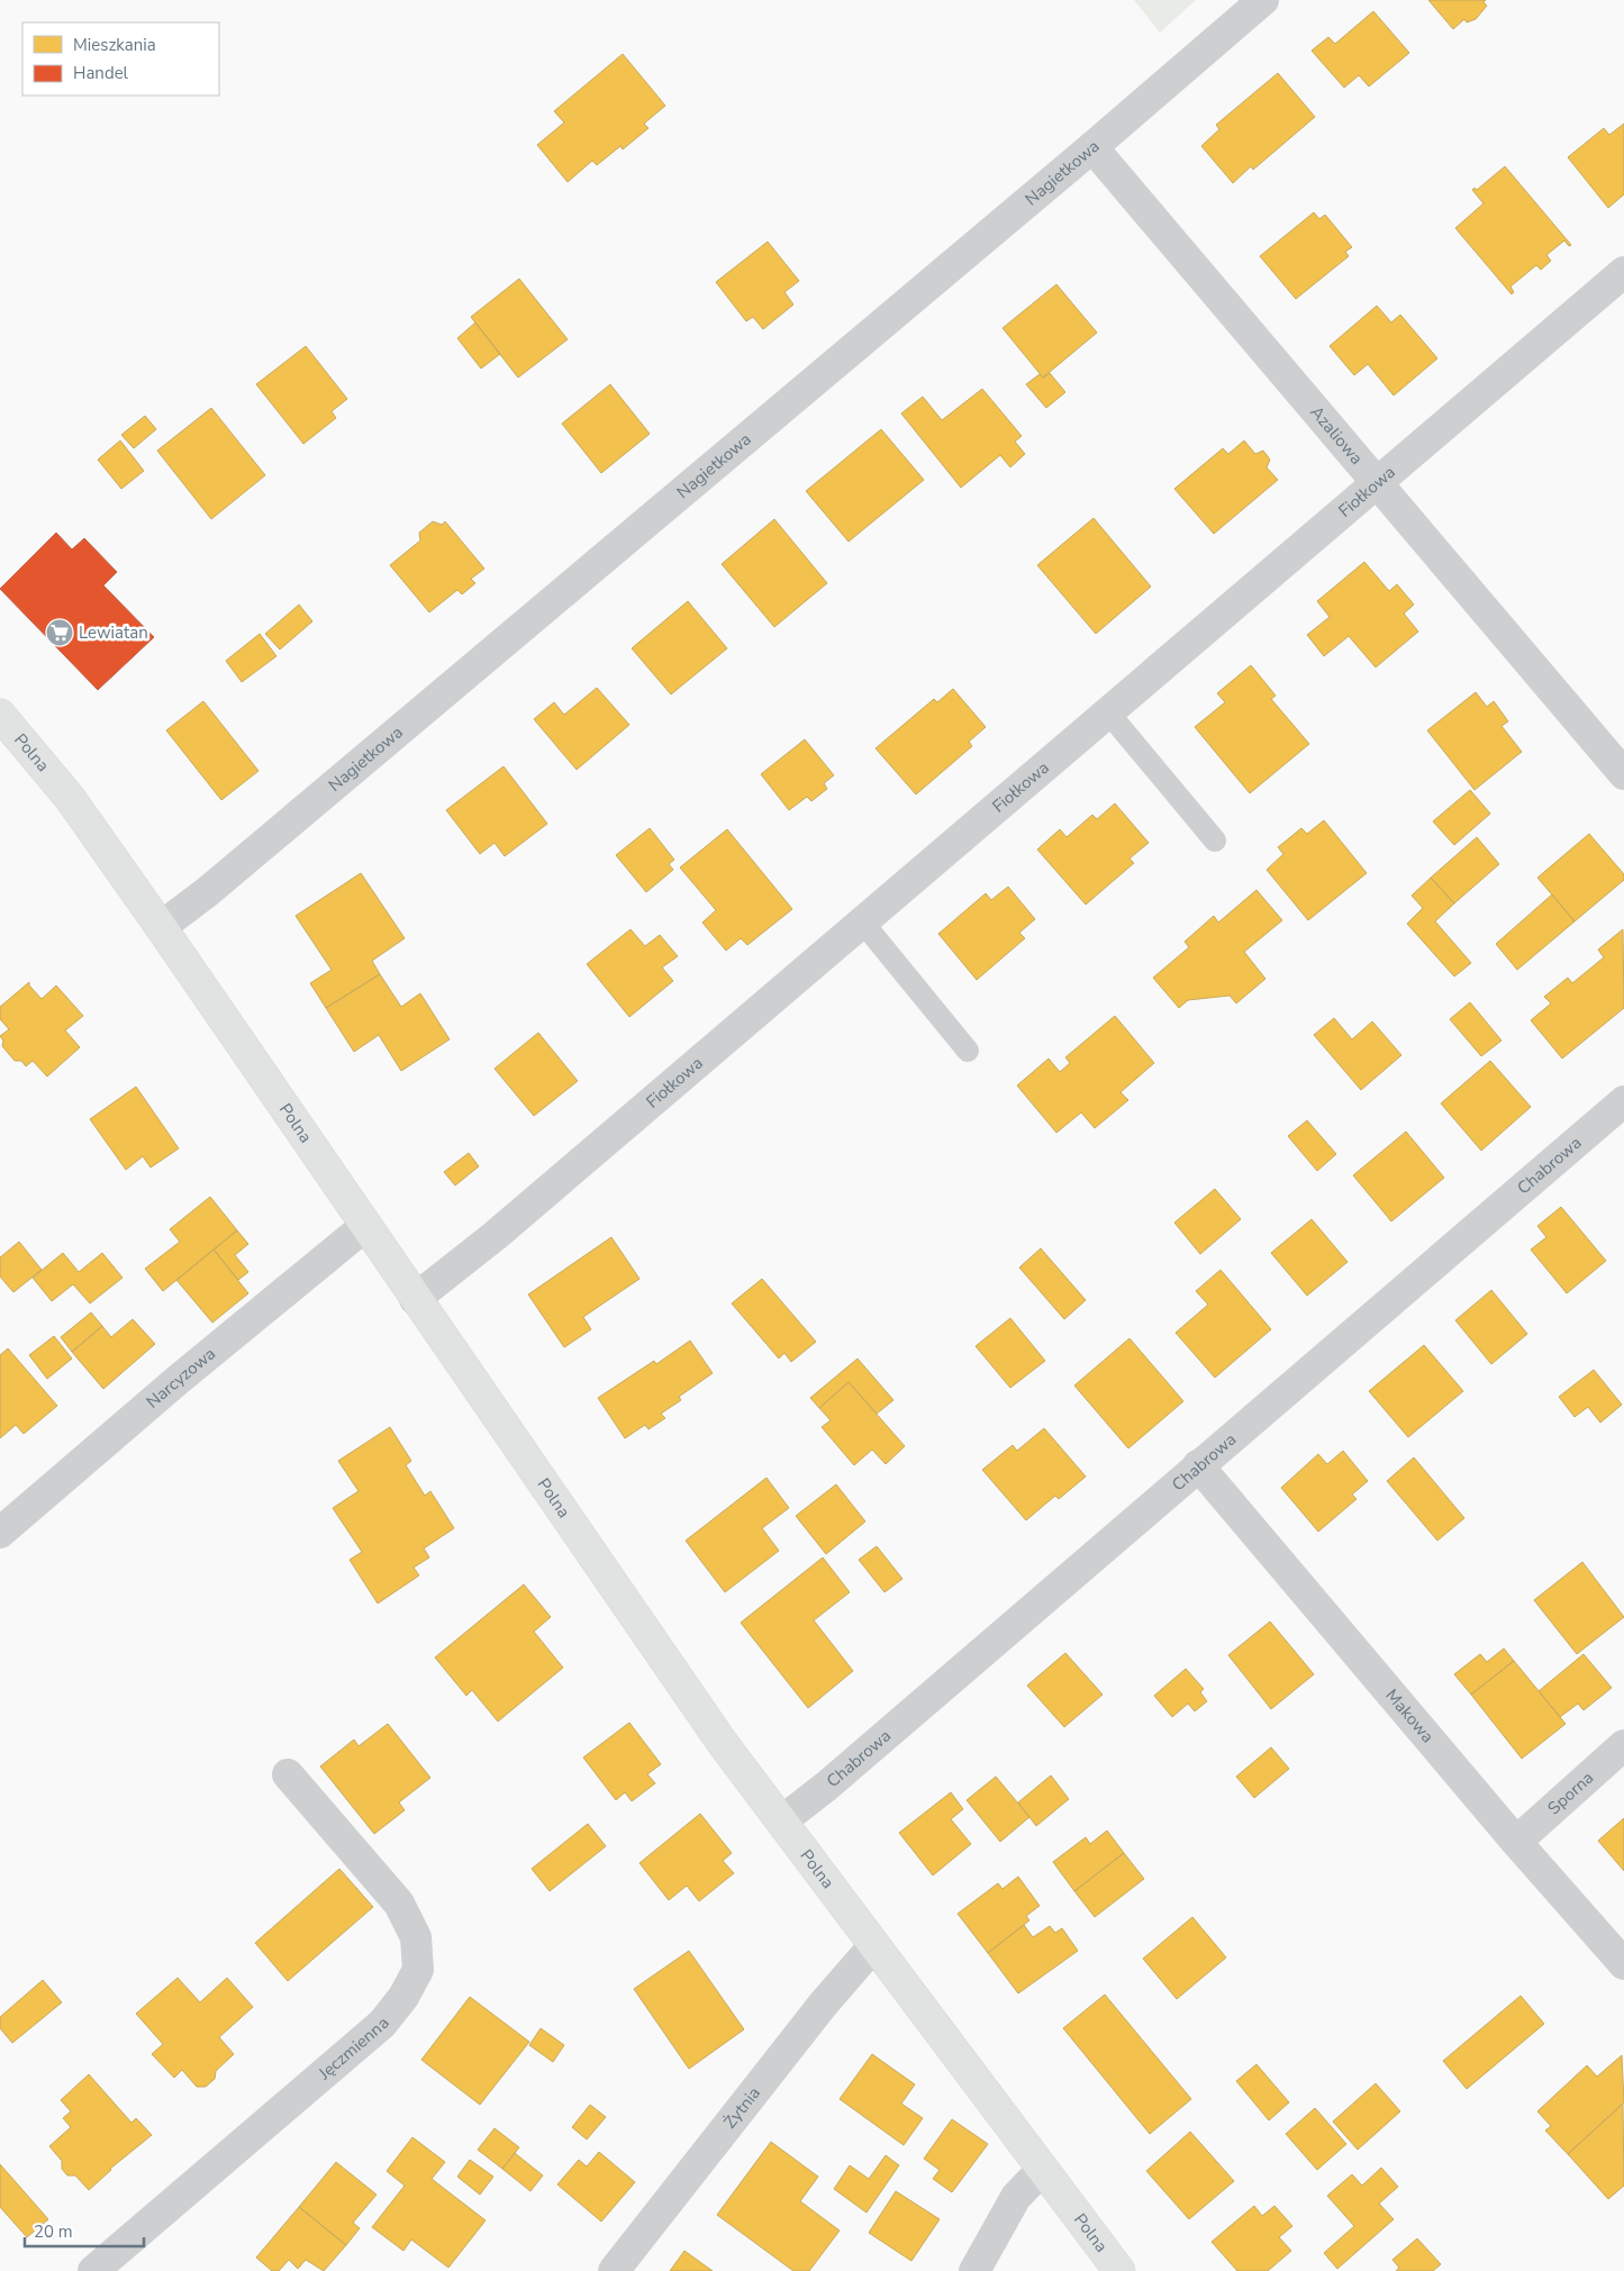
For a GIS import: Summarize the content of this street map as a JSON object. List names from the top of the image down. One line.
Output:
{"streets":{"street":["Nagietkowa","Azaliowa","Fiołkowa","Polna","Chabrowa","Narcyzowa","Makowa","Sporna","Jęczmienna","Żytnia"]},"crossings":[["Nagietkowa","Azaliowa"],["Nagietkowa","Polna"],["Azaliowa","Fiołkowa"],["Fiołkowa","Polna"],["Polna","Chabrowa"],["Polna","Narcyzowa"],["Polna","Żytnia"],["Chabrowa","Makowa"],["Makowa","Sporna"]],"places":{"supermarket":["Lewiatan"]},"legend":["Mieszkania","Handel"],"scale_bar":"20 m"}
